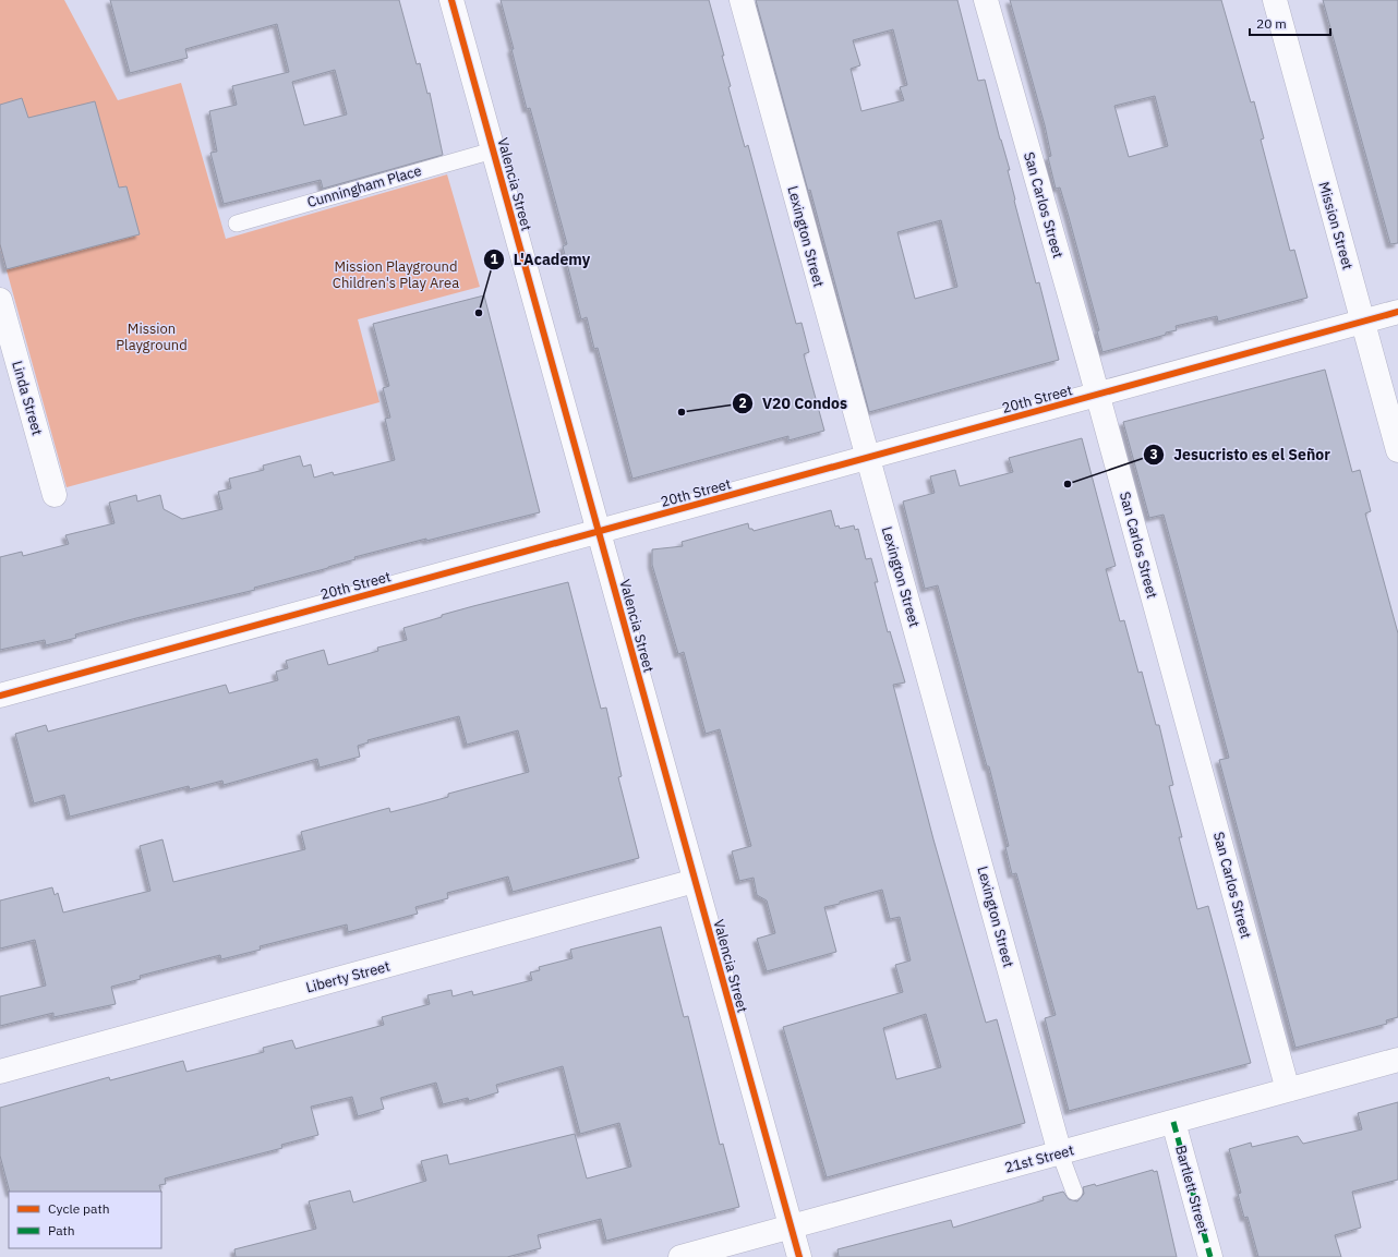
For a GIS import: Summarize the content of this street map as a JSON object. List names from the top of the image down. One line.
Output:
{"streets":{"street":["Valencia Street","San Carlos Street","Mission Street","Lexington Street","Linda Street","20th Street","Liberty Street","21st Street","Bartlett Street"],"lane":["Cunningham Place"]},"crossings":[["Valencia Street","Cunningham Place"],["Valencia Street","20th Street"],["Valencia Street","Liberty Street"],["Valencia Street","21st Street"],["San Carlos Street","20th Street"],["San Carlos Street","21st Street"],["Mission Street","20th Street"],["Lexington Street","20th Street"],["Lexington Street","21st Street"],["21st Street","Bartlett Street"]],"parks":["Mission Playground Children's Play Area","Mission Playground"],"places":["L'Academy","V20 Condos","Jesucristo es el Señor"],"legend":["Cycle path","Path"],"scale_bar":"20 m"}
